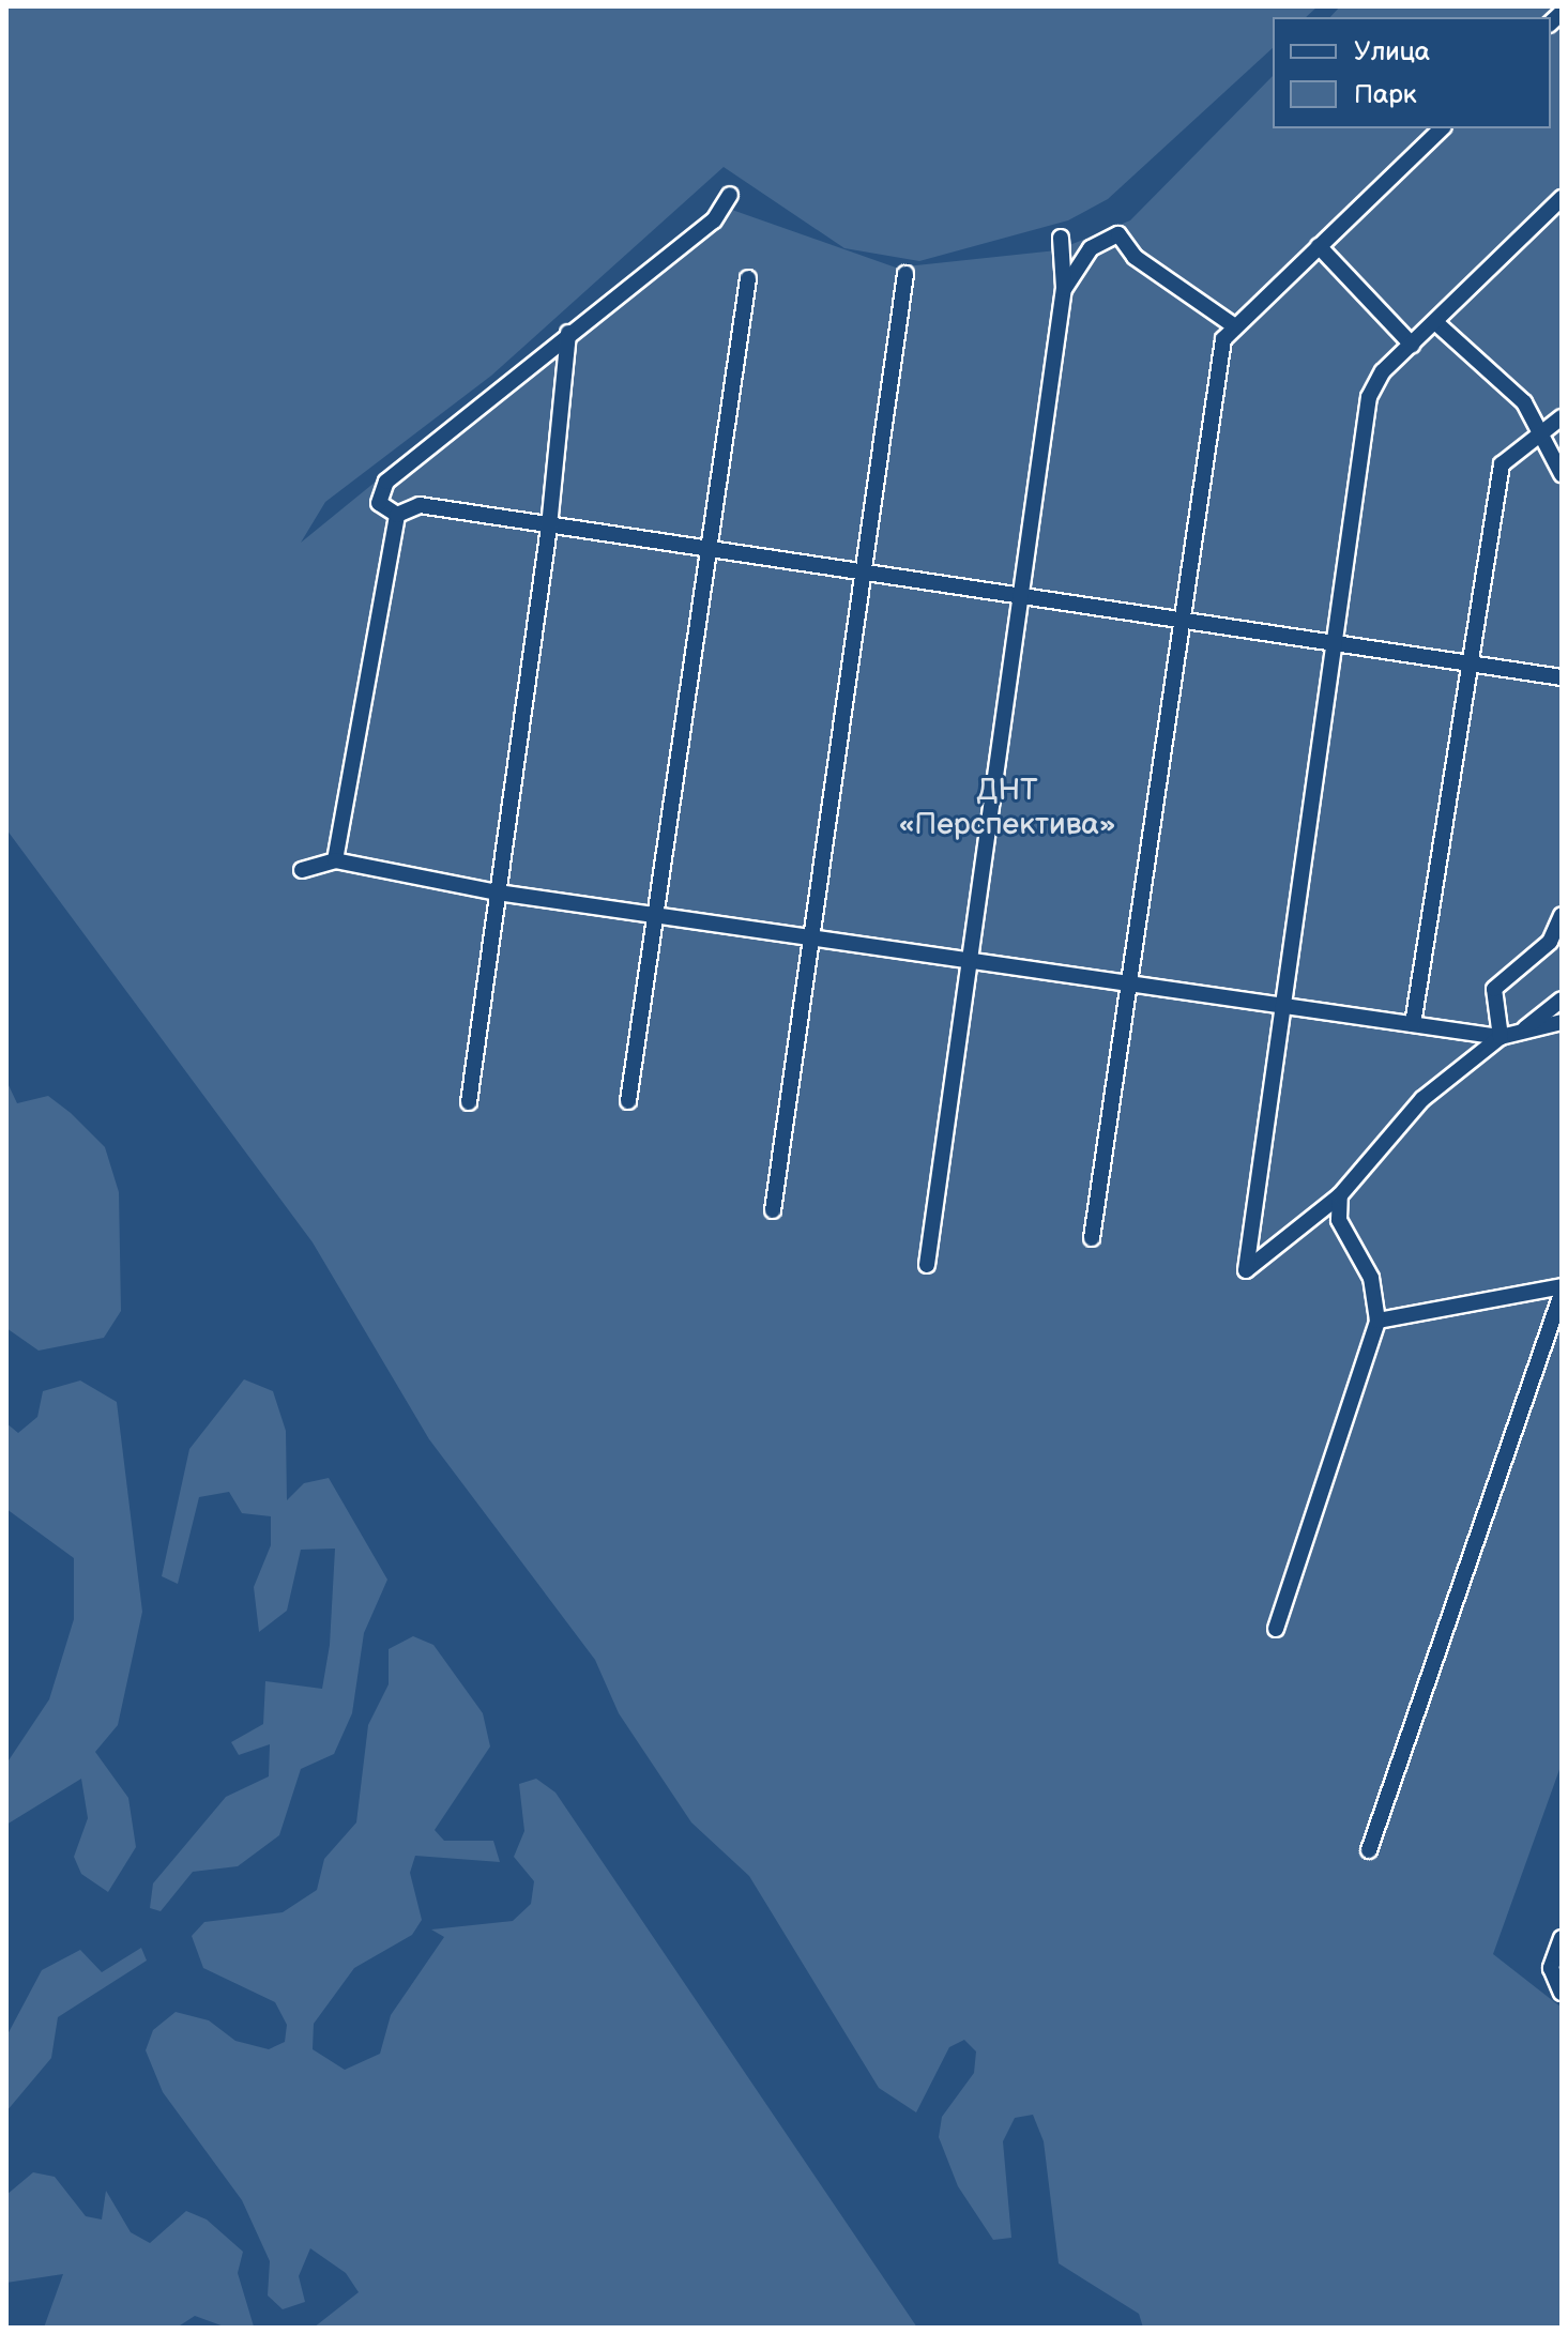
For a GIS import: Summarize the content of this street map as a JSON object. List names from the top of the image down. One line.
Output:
{"parks":["ДНТ «Перспектива»"],"legend":["Улица","Парк"]}
